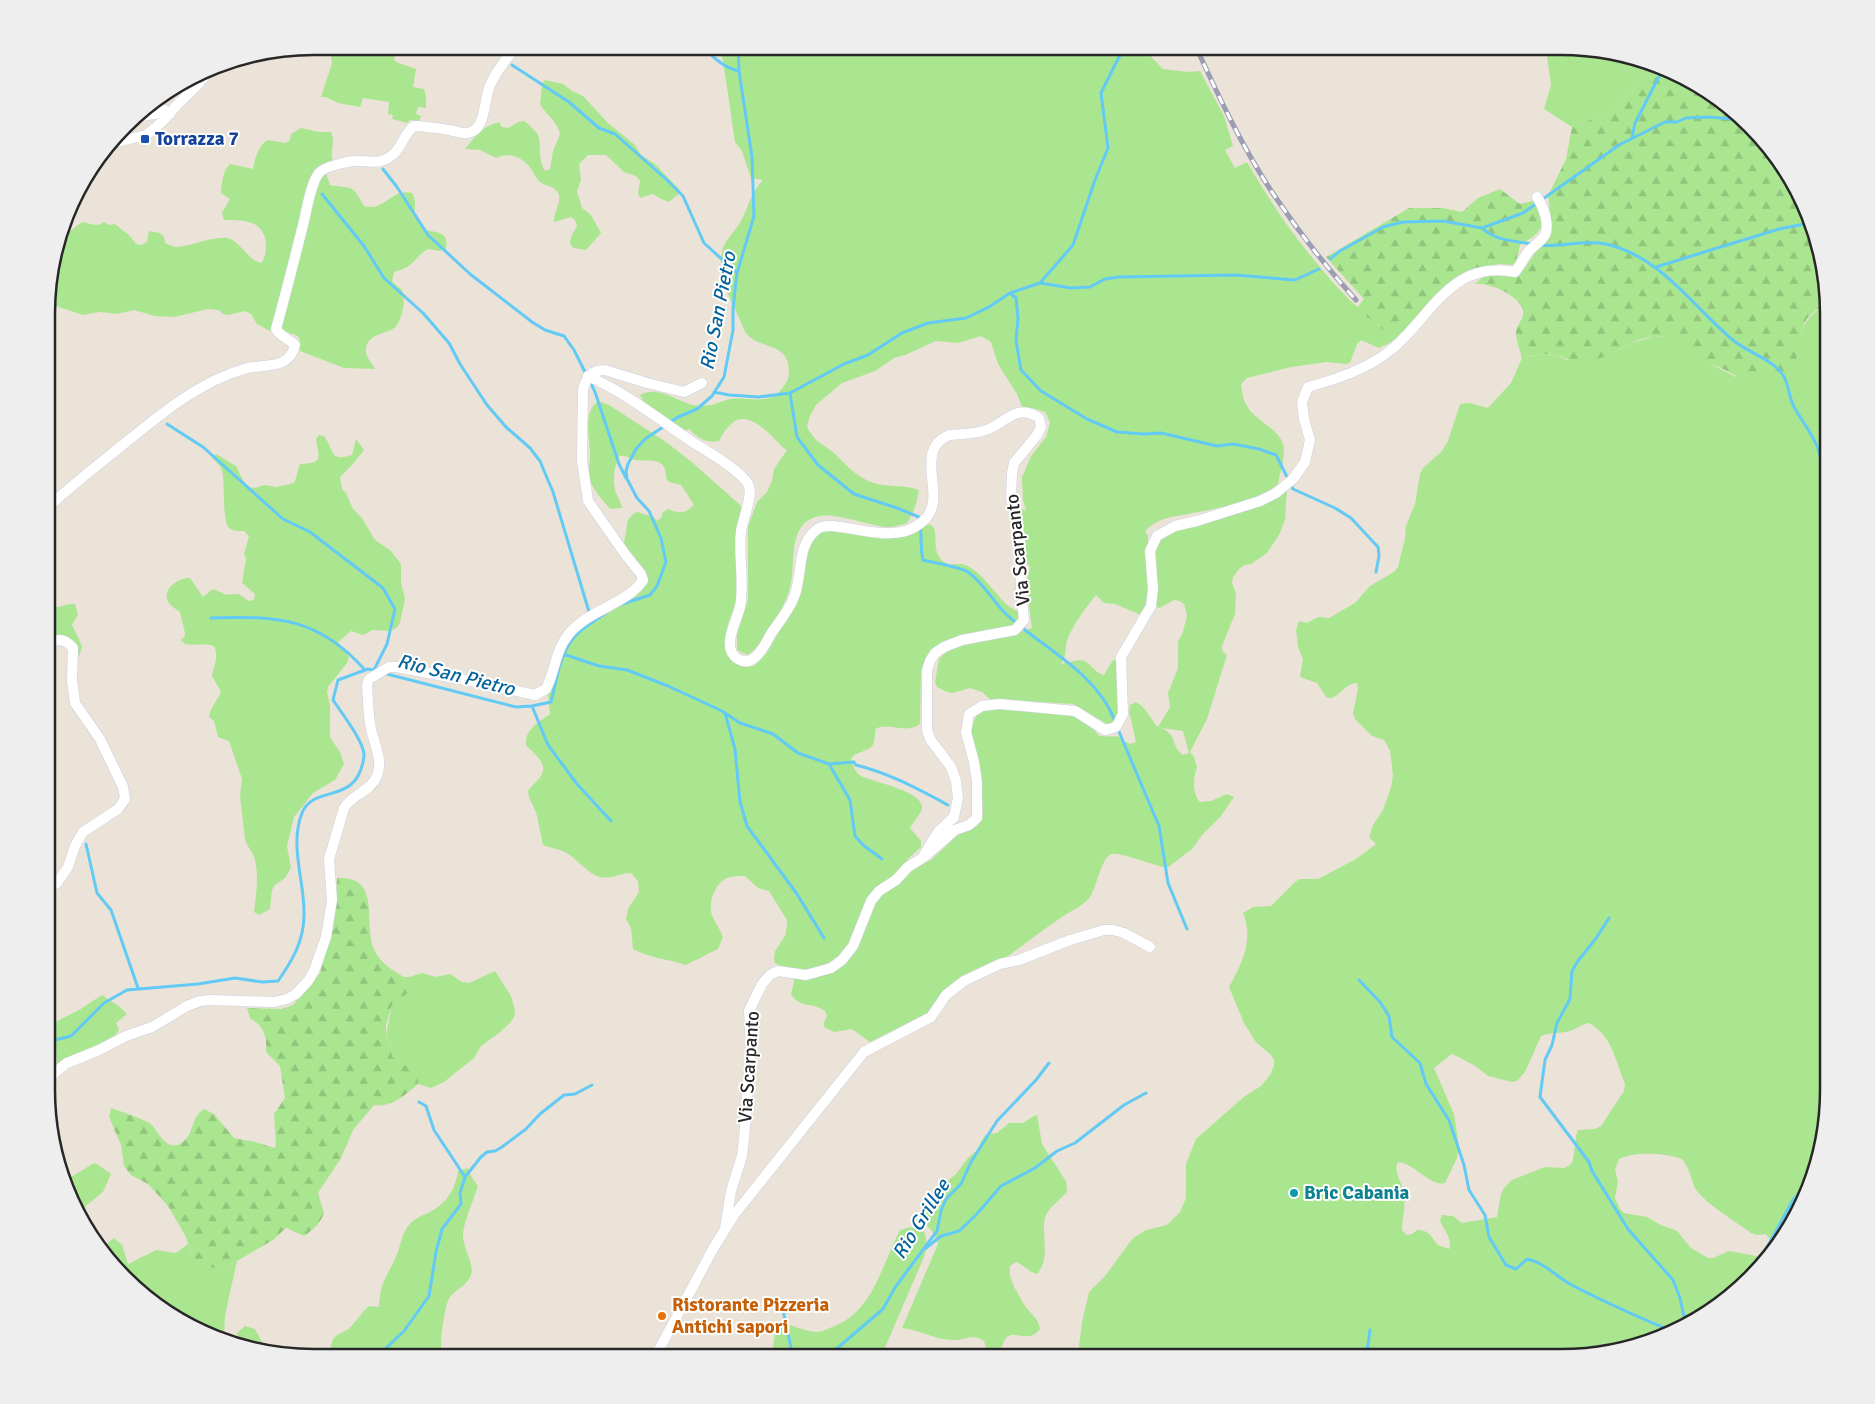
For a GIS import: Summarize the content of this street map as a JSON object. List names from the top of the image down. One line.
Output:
{"streets":{"street":["Via Scarpanto"]},"water":["Rio San Pietro","Rio Grillee"],"places":{"transit":["Torrazza 7"],"other":["Bric Cabania","Ristorante Pizzeria Antichi sapori"]}}
